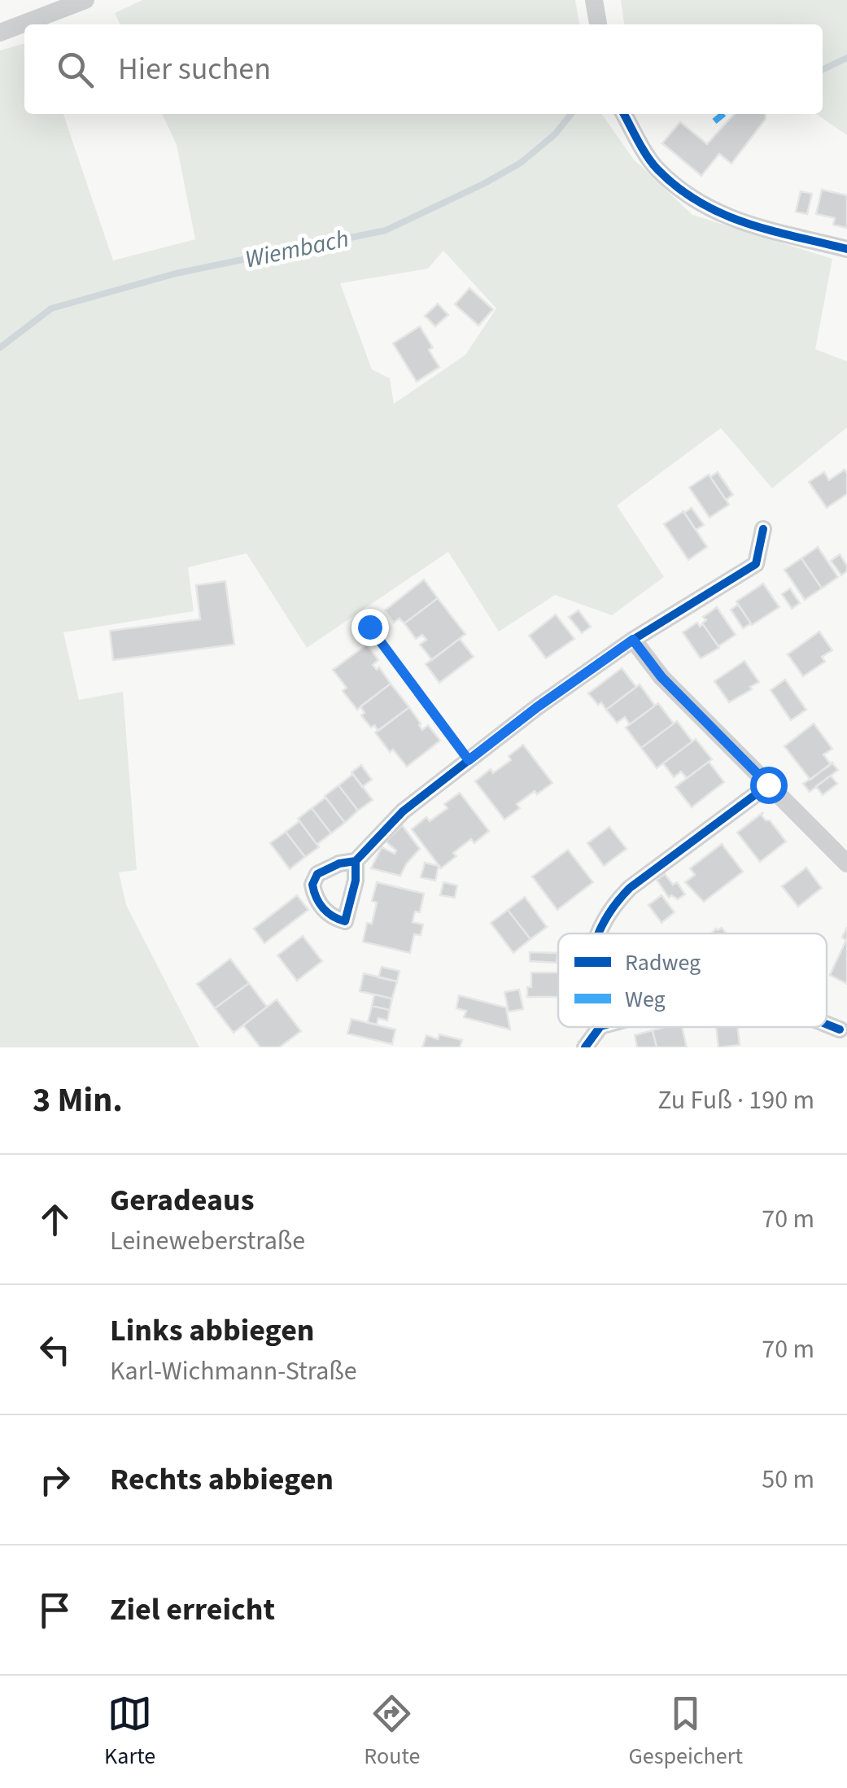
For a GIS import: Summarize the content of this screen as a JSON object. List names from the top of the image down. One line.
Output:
{"water":["Wiembach"],"legend":["Radweg","Weg"],"page":{"search":"Hier suchen","heading":["3 Min.","Zu Fuß · 190 m"],"list":[["Geradeaus","Leineweberstraße","70 m"],["Links abbiegen","Karl-Wichmann-Straße","70 m"],["Rechts abbiegen","50 m"],"Ziel erreicht"],"nav":["Karte","Route","Gespeichert"]}}
